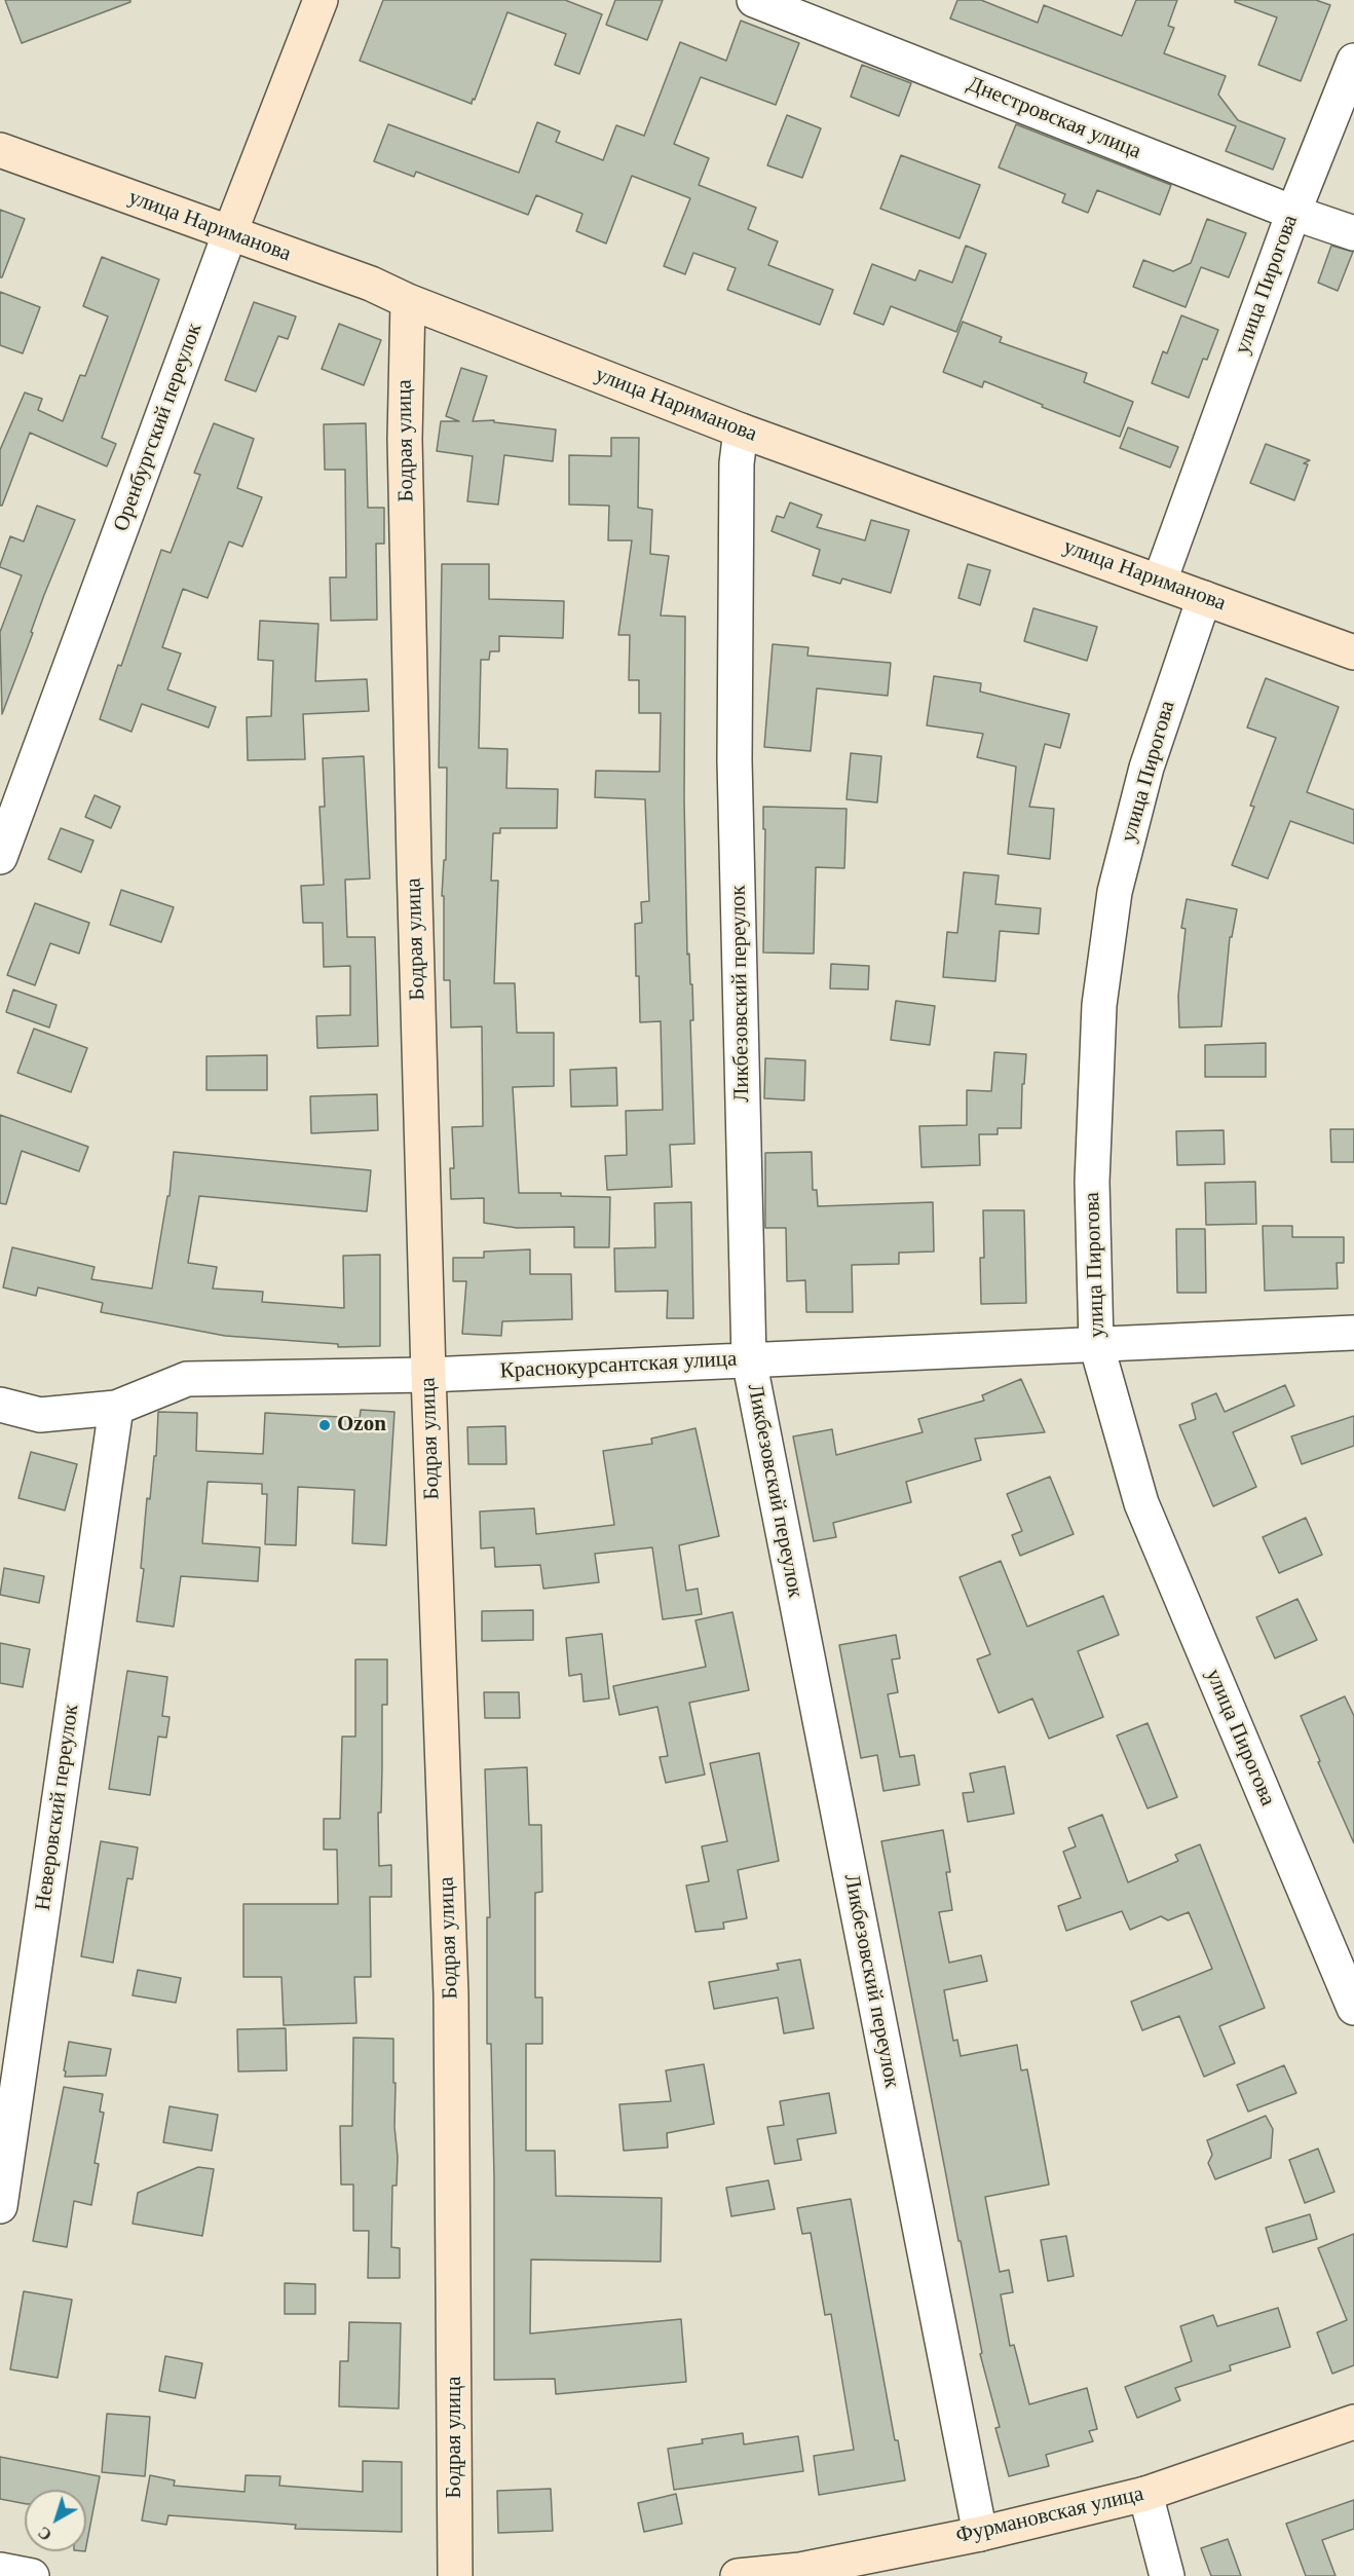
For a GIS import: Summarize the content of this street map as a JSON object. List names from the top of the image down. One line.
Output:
{"streets":{"street":["Днестровская улица","улица Нариманова","улица Пирогова","Оренбургский переулок","Бодрая улица","Ликбезовский переулок","Краснокурсантская улица","Неверовский переулок","Фурмановская улица"]},"crossings":[["Днестровская улица","улица Пирогова"],["улица Нариманова","улица Пирогова"],["улица Нариманова","Оренбургский переулок"],["улица Нариманова","Бодрая улица"],["улица Нариманова","Ликбезовский переулок"],["улица Пирогова","Краснокурсантская улица"],["Бодрая улица","Краснокурсантская улица"],["Ликбезовский переулок","Краснокурсантская улица"],["Ликбезовский переулок","Фурмановская улица"],["Краснокурсантская улица","Неверовский переулок"]],"places":["Ozon"],"north":"bottom left"}
